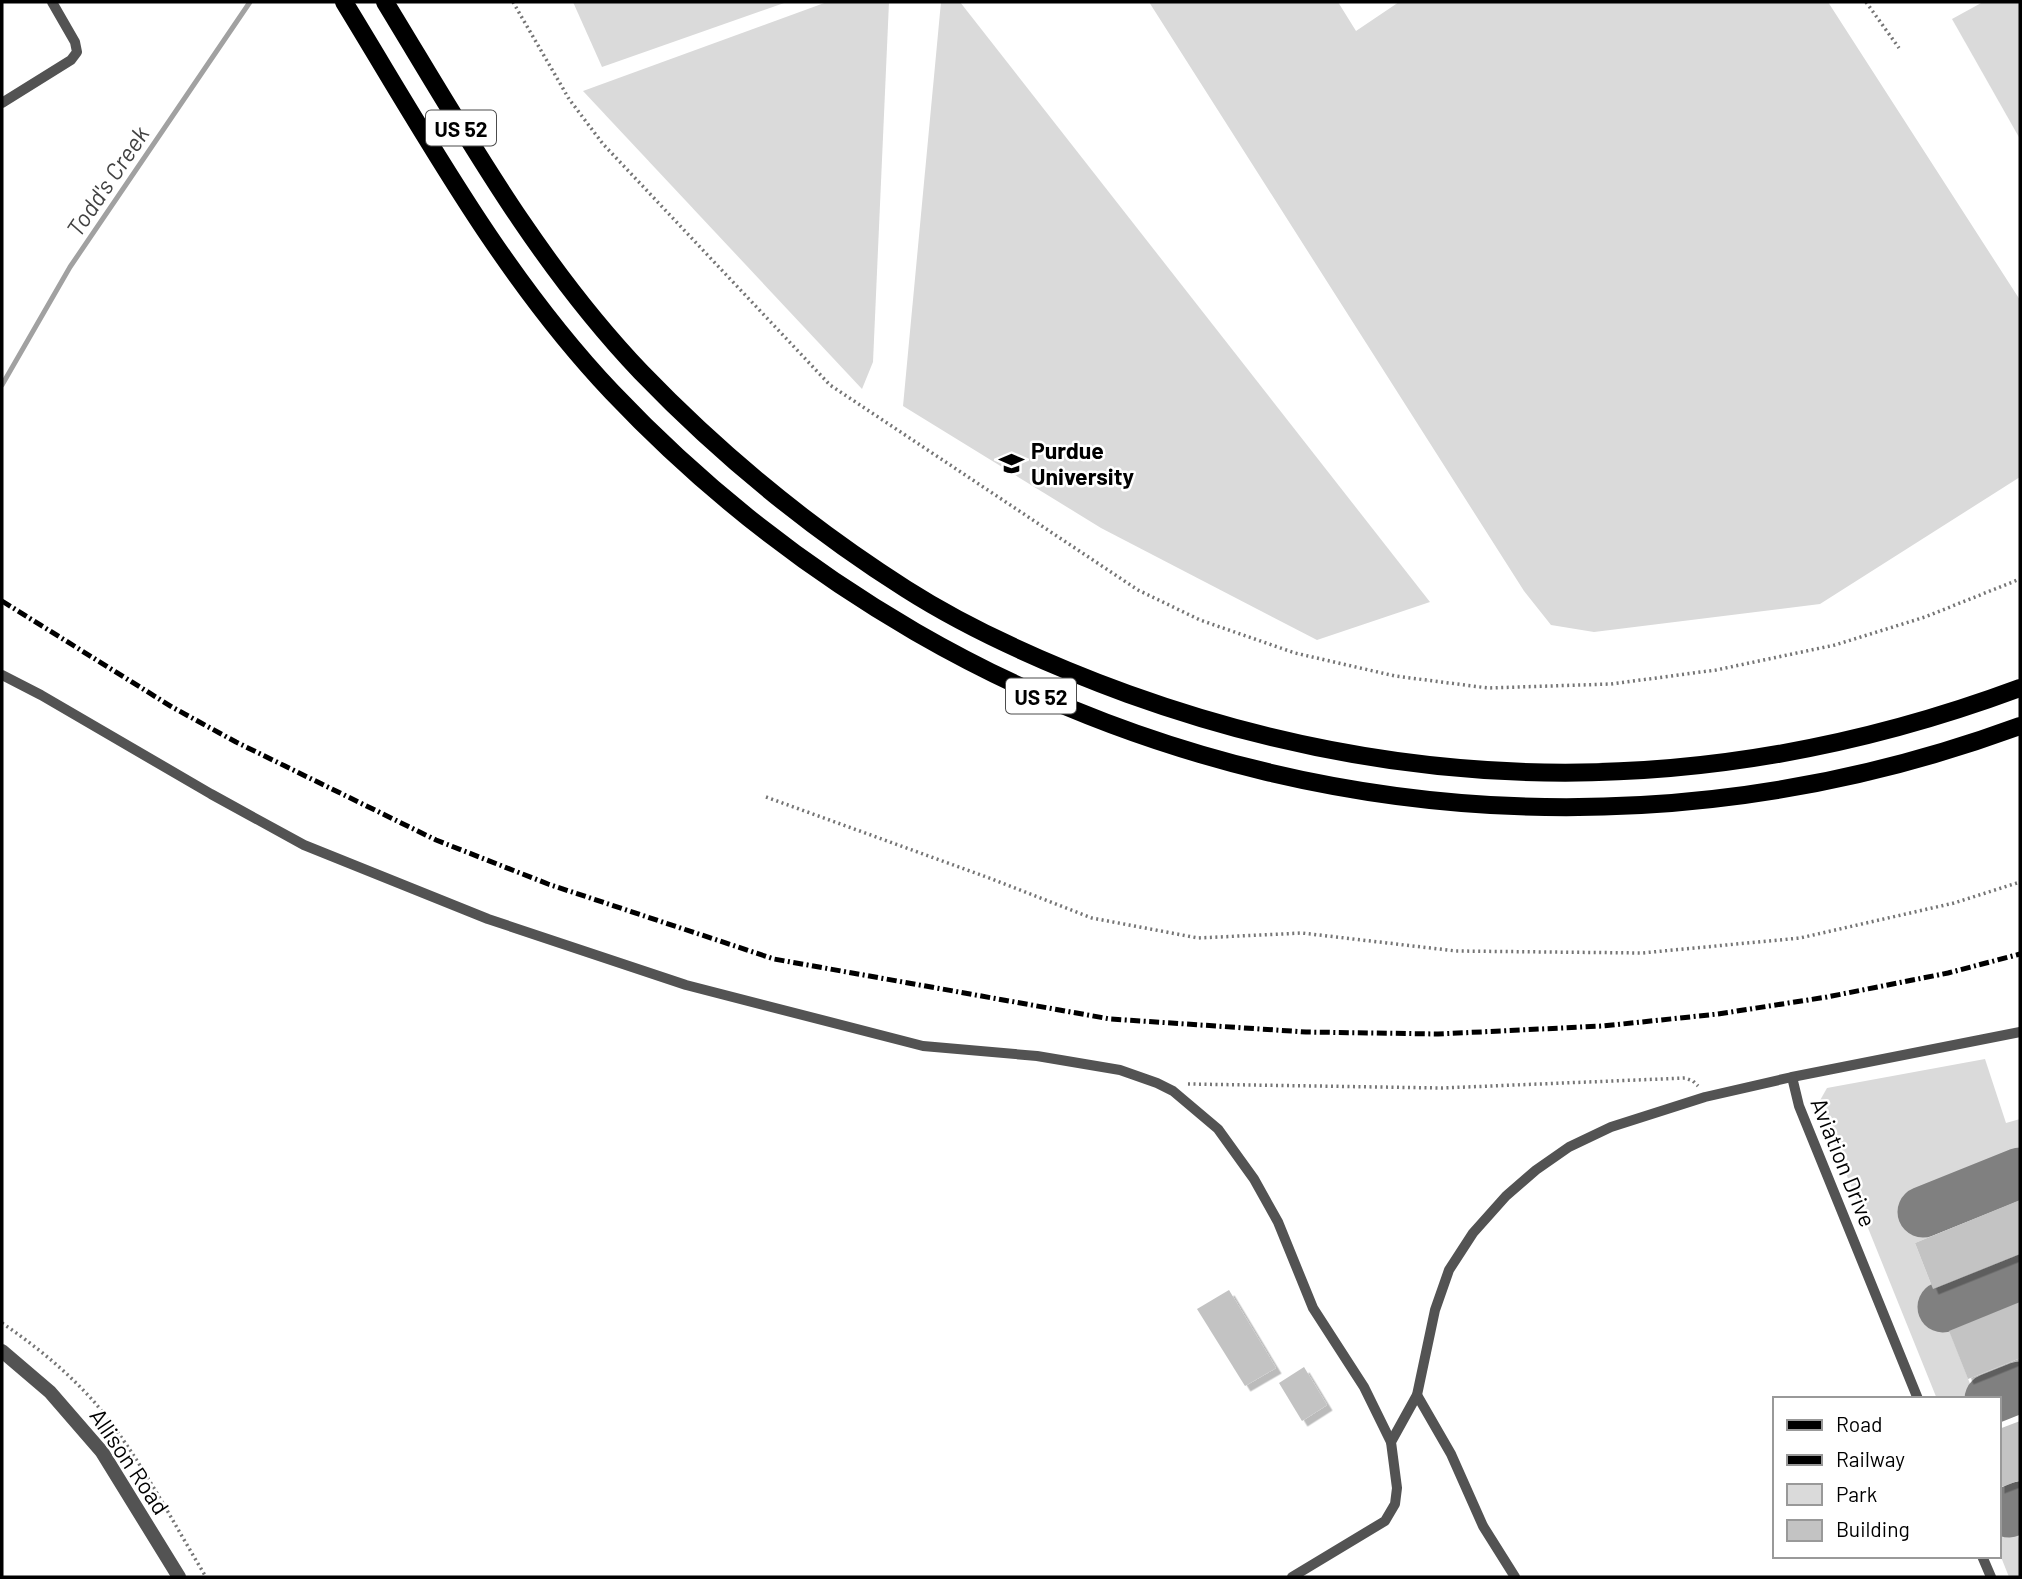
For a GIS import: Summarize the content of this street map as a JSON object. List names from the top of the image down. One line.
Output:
{"streets":{"main road":["US 52"],"street":["Allison Road"],"lane":["Aviation Drive"]},"water":["Todd's Creek"],"places":{"school or university":["Purdue University"]},"legend":["Road","Railway","Park","Building"]}
